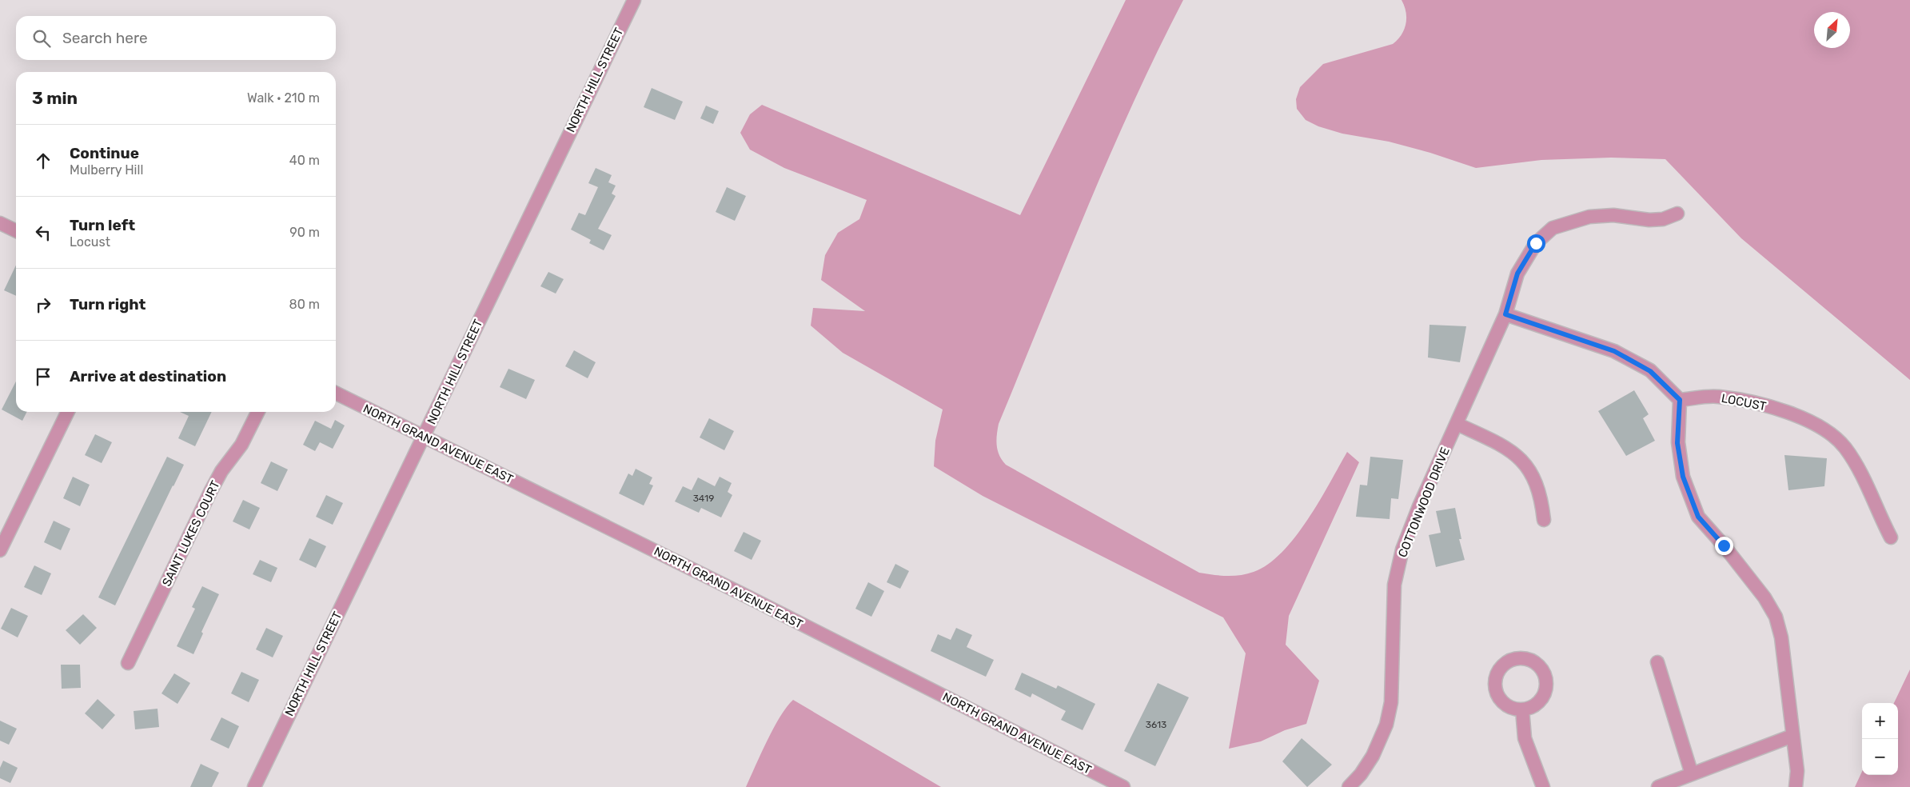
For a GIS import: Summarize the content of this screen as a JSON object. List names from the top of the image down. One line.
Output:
{"streets":{"street":["NORTH HILL STREET","LOCUST","NORTH GRAND AVENUE EAST","COTTONWOOD DRIVE","SAINT LUKES COURT"]},"crossings":[["NORTH HILL STREET","NORTH GRAND AVENUE EAST"]],"house_numbers":["3419","3613"],"north":"top right","page":{"search":"Search here","heading":["3 min","Walk · 210 m"],"list":[["Continue","Mulberry Hill","40 m"],["Turn left","Locust","90 m"],["Turn right","80 m"],"Arrive at destination"],"map_buttons":["+","−"]}}
